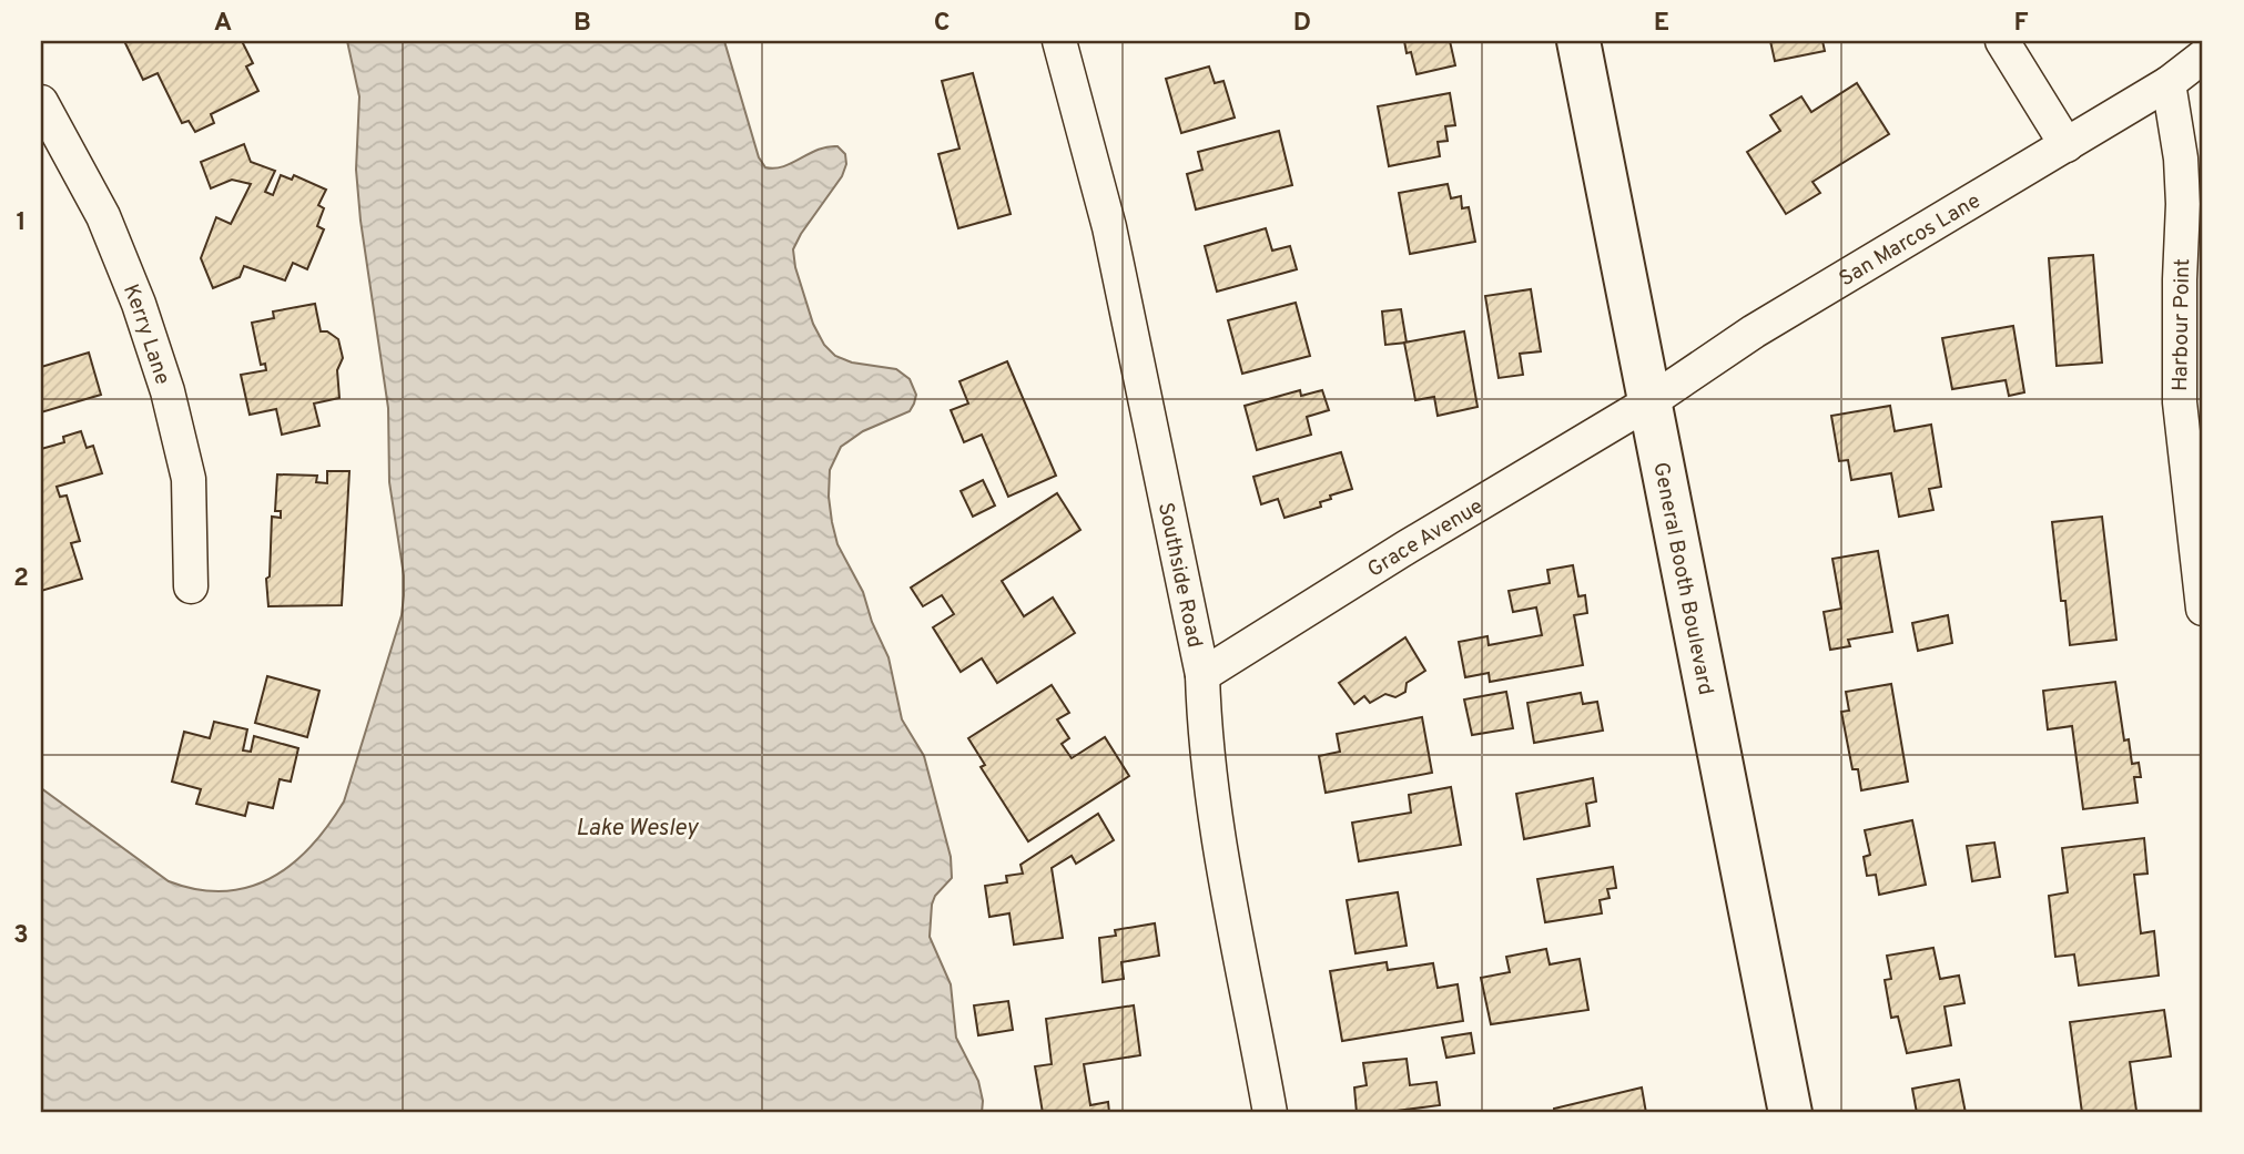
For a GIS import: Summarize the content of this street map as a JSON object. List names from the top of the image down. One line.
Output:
{"streets":{"highway":["General Booth Boulevard"],"street":["San Marcos Lane","Harbour Point","Kerry Lane","Grace Avenue","Southside Road"]},"crossings":[["San Marcos Lane","Harbour Point"],["San Marcos Lane","Grace Avenue"],["San Marcos Lane","General Booth Boulevard"],["Grace Avenue","Southside Road"],["Grace Avenue","General Booth Boulevard"]],"water":["Lake Wesley"],"grid":{"columns":["A","B","C","D","E","F"],"rows":["1","2","3"]}}
